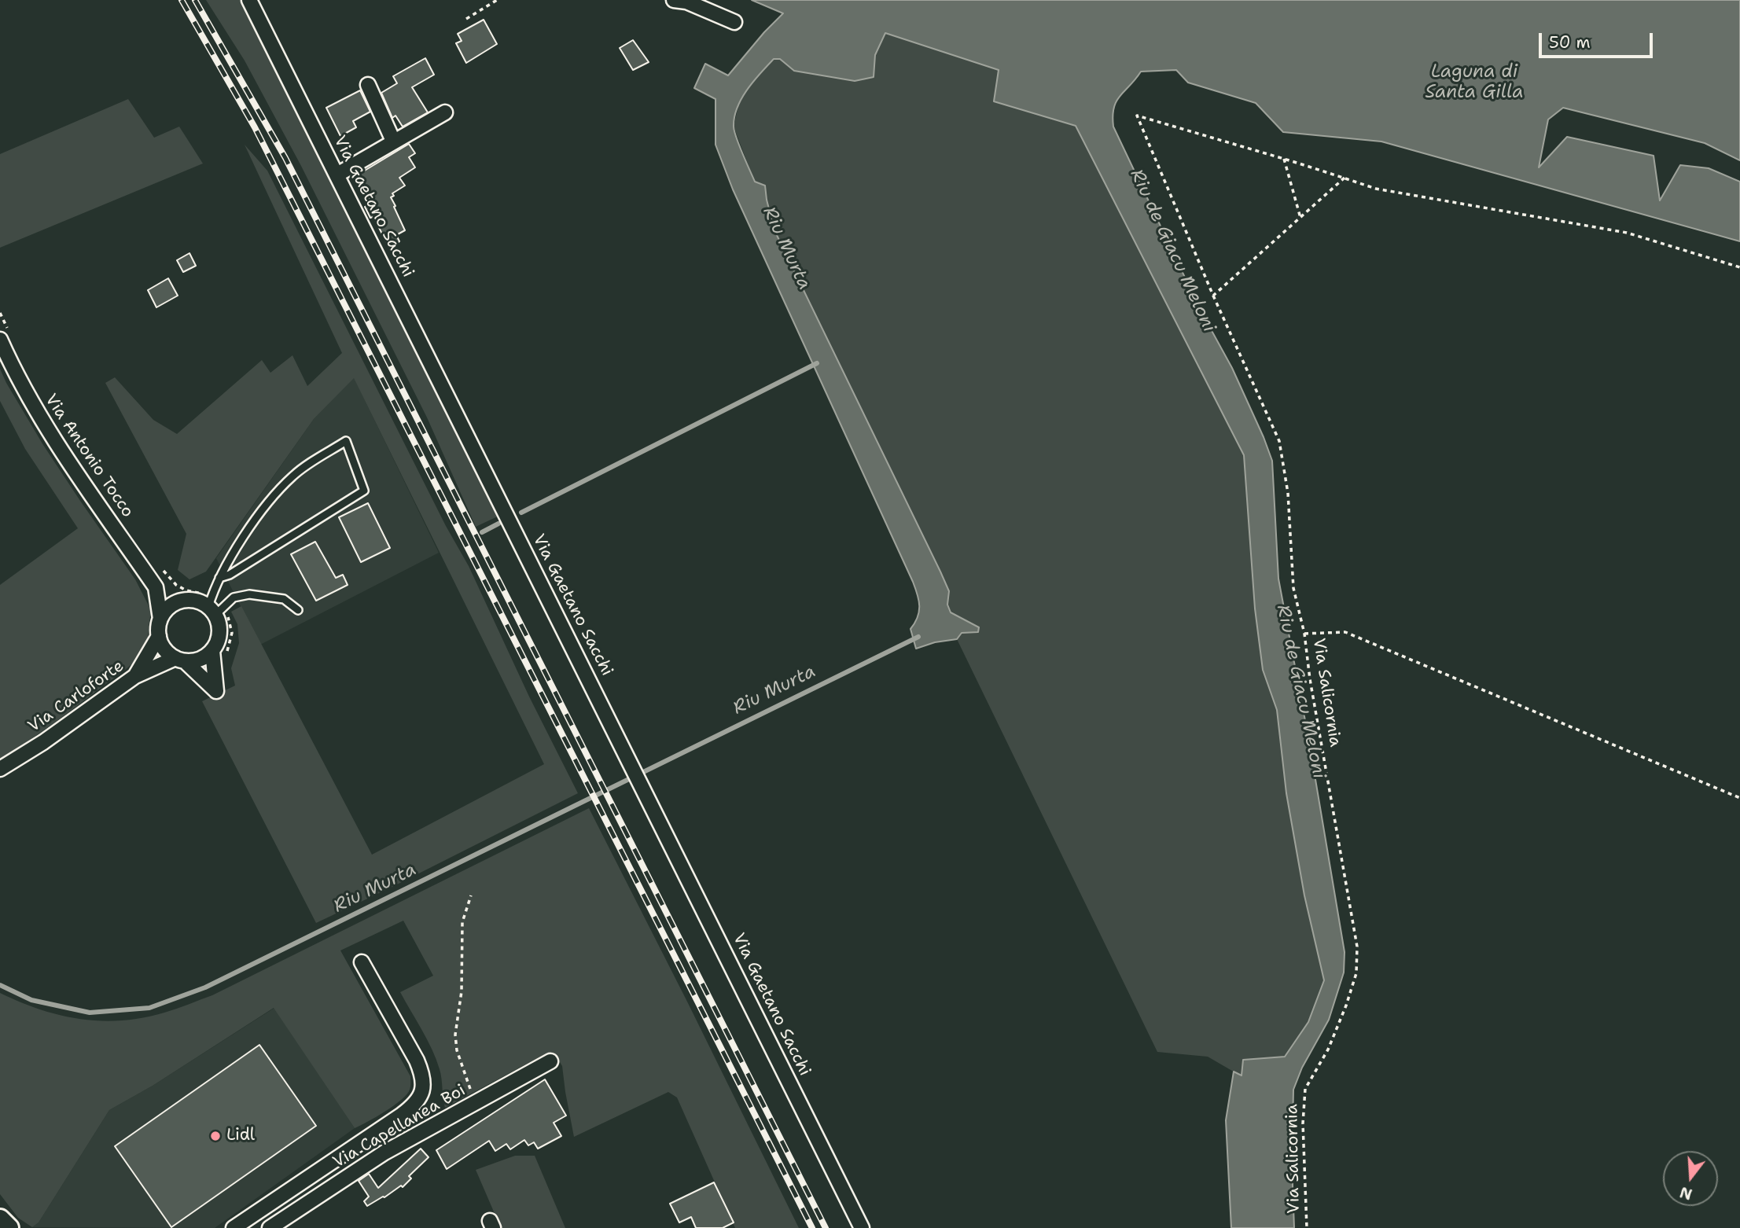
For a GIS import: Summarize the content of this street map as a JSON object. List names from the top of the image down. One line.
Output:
{"streets":{"street":["Via Gaetano Sacchi","Via Antonio Tocco","Via Carloforte","Via Capellanea Boi"],"path":["Via Salicornia"]},"crossings":[["Via Antonio Tocco","Via Carloforte"]],"water":["Laguna di Santa Gilla","Riu Murta","Riu de Giacu Meloni"],"places":["Lidl"],"scale_bar":"50 m","north":"bottom"}
